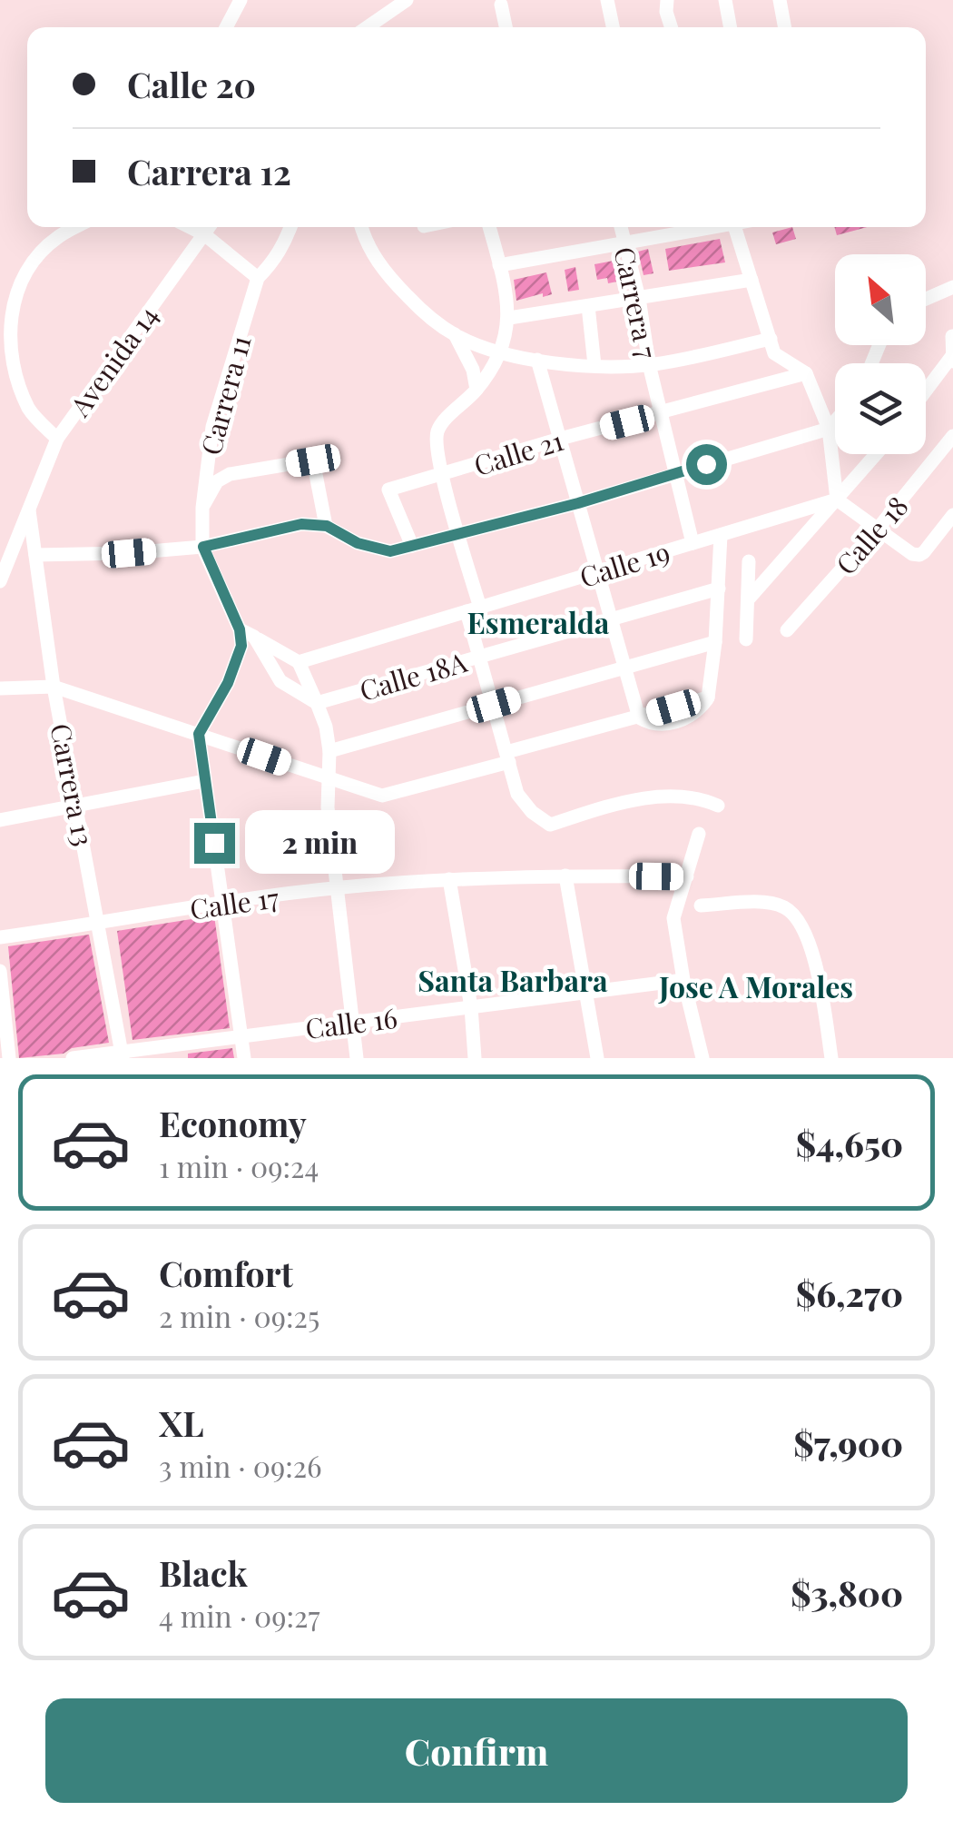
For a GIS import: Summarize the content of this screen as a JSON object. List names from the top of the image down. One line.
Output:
{"streets":{"street":["Carrera 7","Avenida 14","Carrera 11","Calle 21","Calle 18","Calle 19","Calle 18A","Carrera 13","Calle 17","Calle 16"]},"crossings":[["Carrera 7","Calle 21"],["Carrera 7","Calle 19"],["Avenida 14","Carrera 13"],["Carrera 13","Calle 17"],["Carrera 13","Calle 16"]],"districts":["Esmeralda","Santa Barbara","Jose A Morales"],"north":"top left","page":{"banner":["Calle 20","Carrera 12"],"bubble":"2 min","list":[{"name":"Economy","note":"1 min · 09:24","value":"$4,650"},{"name":"Comfort","note":"2 min · 09:25","value":"$6,270"},{"name":"XL","note":"3 min · 09:26","value":"$7,900"},{"name":"Black","note":"4 min · 09:27","value":"$3,800"}],"buttons":"Confirm"}}
